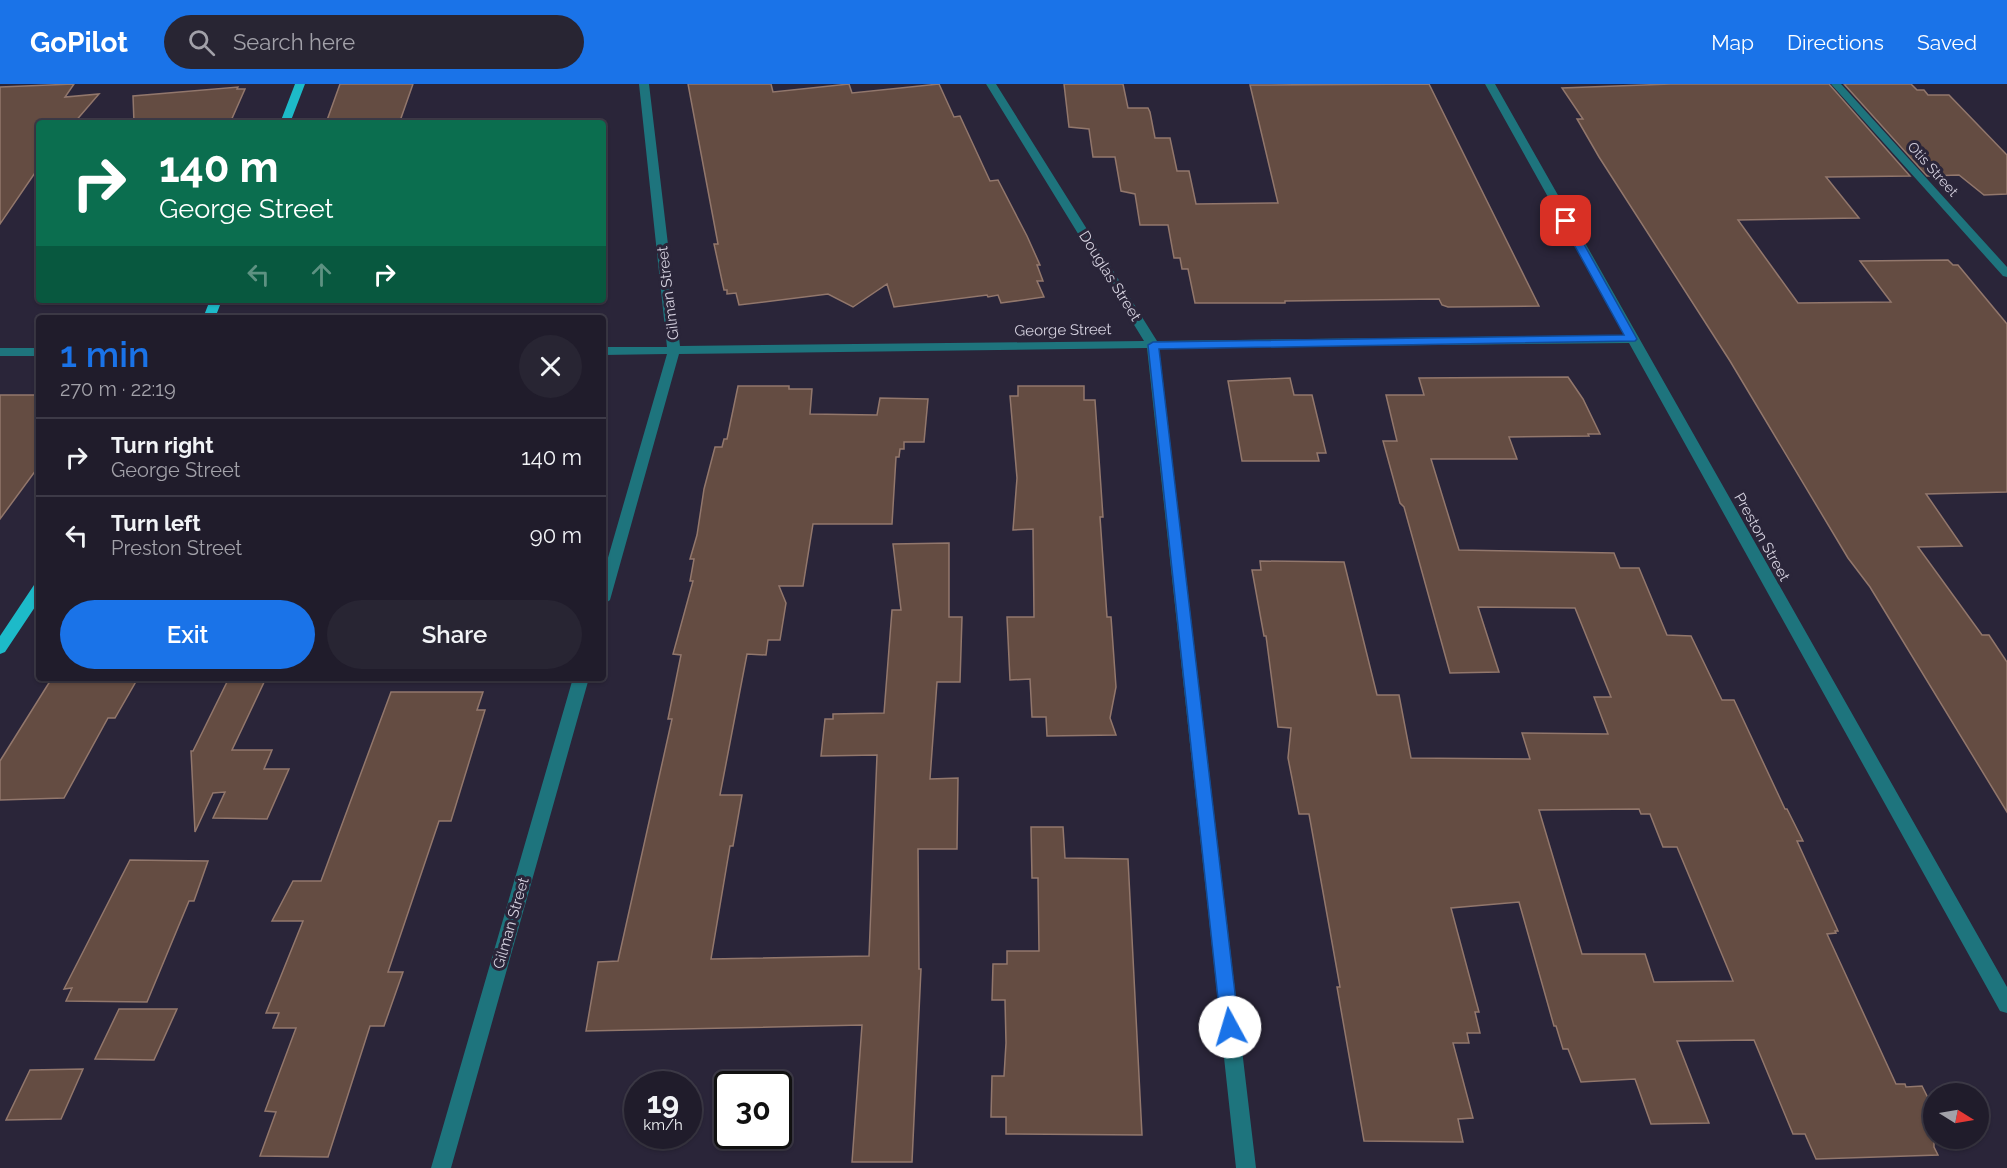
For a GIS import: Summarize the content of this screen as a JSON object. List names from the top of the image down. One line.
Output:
{"streets":{"street":["Otis Street","Douglas Street","Gilman Street","George Street","Preston Street"]},"crossings":[["Douglas Street","George Street"],["Gilman Street","George Street"],["George Street","Preston Street"]],"north":"right","page":{"header":"GoPilot","search":"Search here","nav":["Map","Directions","Saved"],"turn":["140 m","George Street"],"heading":["1 min","270 m · 22:19"],"list":[{"name":"Turn right","note":"George Street","value":"140 m"},{"name":"Turn left","note":"Preston Street","value":"90 m"}],"buttons":["Exit","Share"],"speed":"19 km/h","limit":"30"}}
